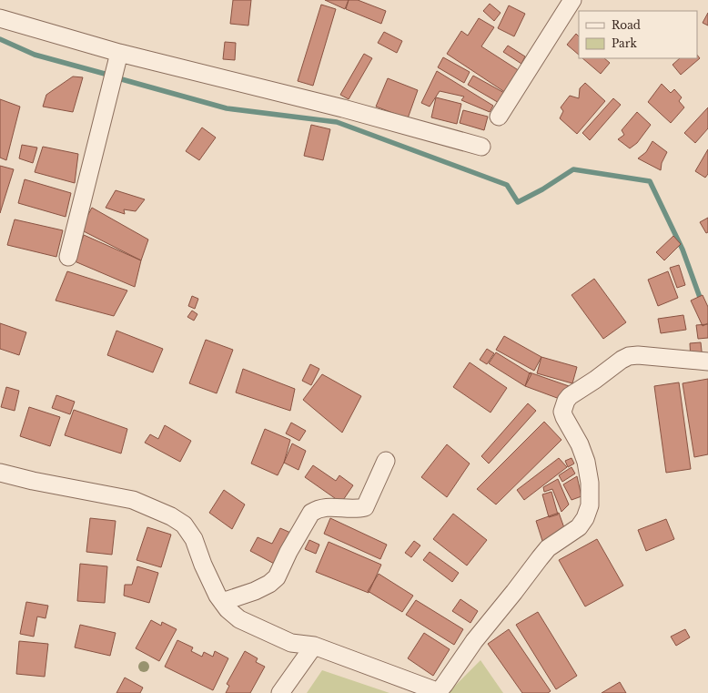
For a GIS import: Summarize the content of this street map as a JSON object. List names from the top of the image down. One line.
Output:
{"legend":["Road","Park"]}
